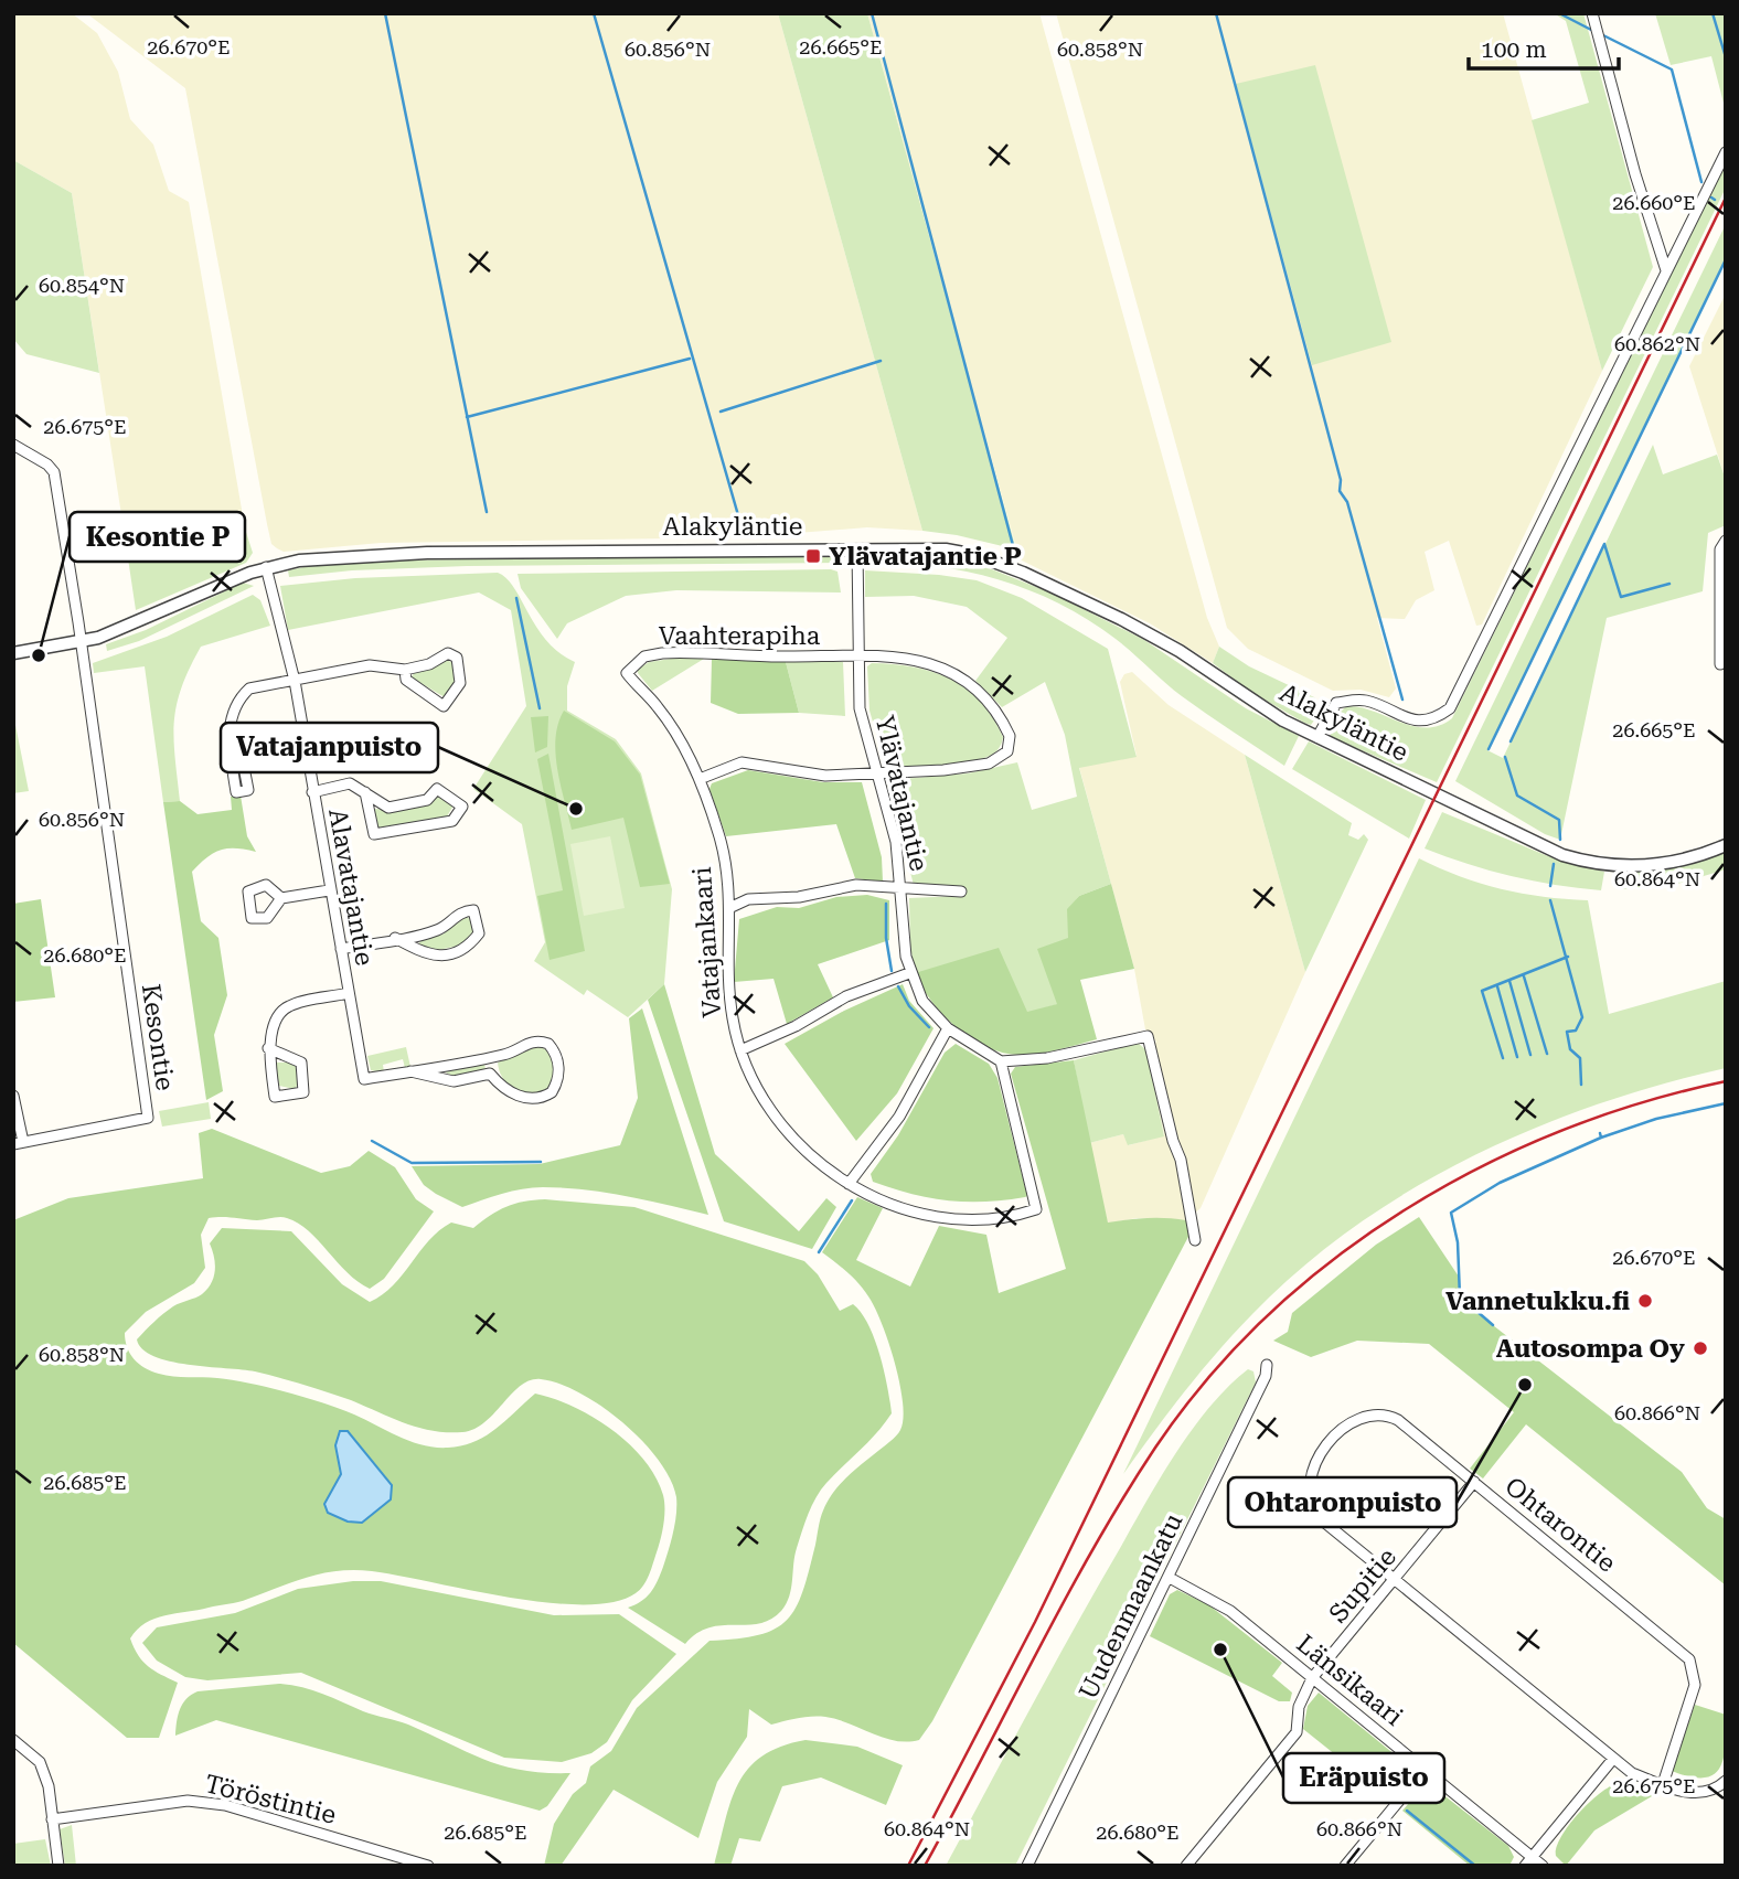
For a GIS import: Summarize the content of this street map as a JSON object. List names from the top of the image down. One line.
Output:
{"streets":{"street":["Alakyläntie","Vaahterapiha","Ylävatajantie","Alavatajantie","Vatajankaari","Kesontie","Ohtarontie","Supitie","Uudenmaankatu","Länsikaari","Töröstintie"]},"crossings":[["Alakyläntie","Ylävatajantie"],["Alakyläntie","Alavatajantie"],["Alakyläntie","Kesontie"],["Vaahterapiha","Ylävatajantie"],["Vaahterapiha","Vatajankaari"],["Ylävatajantie","Vatajankaari"],["Ohtarontie","Supitie"],["Supitie","Länsikaari"],["Uudenmaankatu","Länsikaari"]],"places":{"transit":["Ylävatajantie P"],"other":["Kesontie P","Vatajanpuisto","Vannetukku.fi","Autosompa Oy","Ohtaronpuisto","Eräpuisto"]},"scale_bar":"100 m","coordinates":["26.670°E","26.665°E","60.856°N","60.858°N","26.660°E","60.854°N","60.862°N","26.675°E","60.864°N","26.680°E","60.866°N","26.685°E"]}
